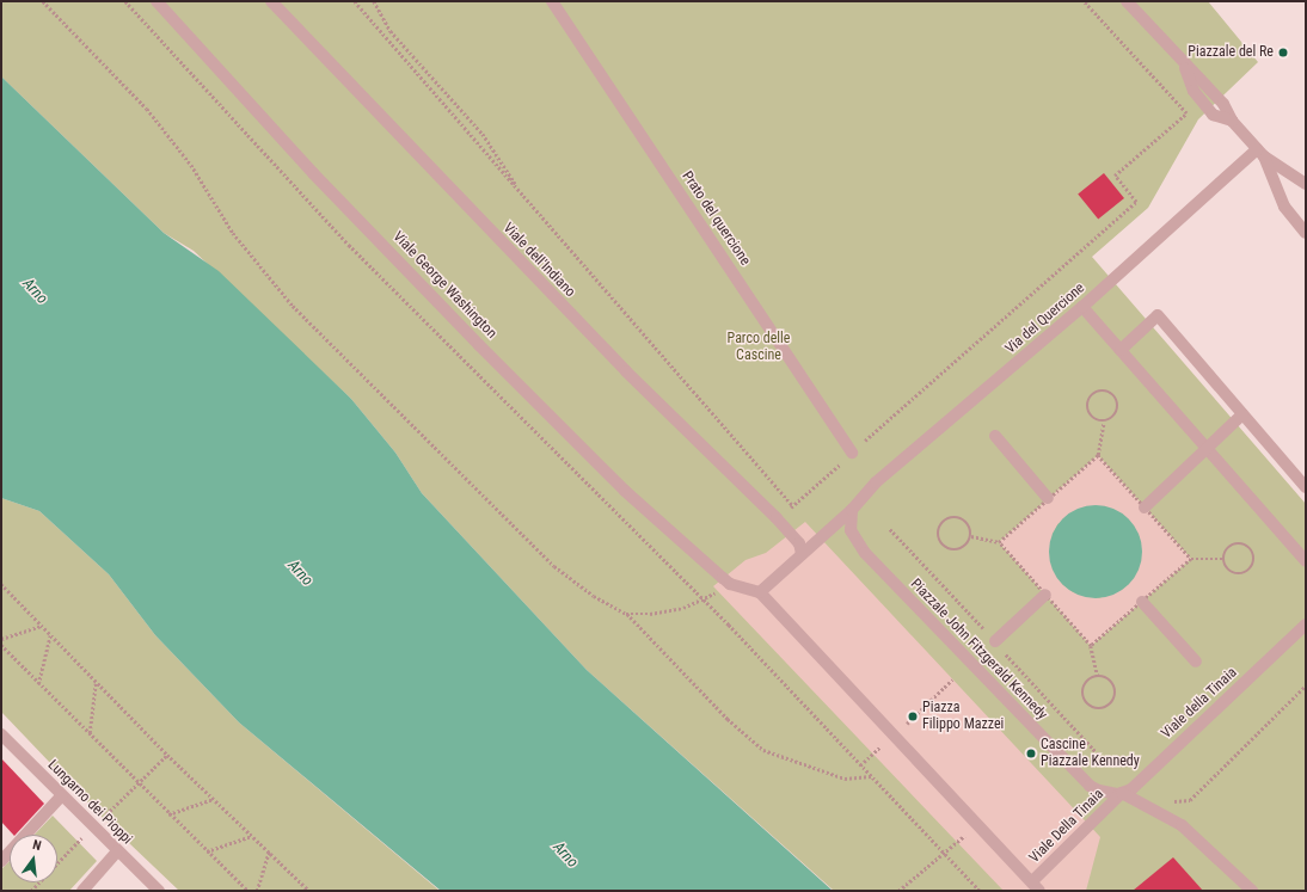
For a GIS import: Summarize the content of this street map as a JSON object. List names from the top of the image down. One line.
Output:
{"streets":{"street":["Prato del quercione","Viale dell'Indiano","Viale George Washington","Via del Quercione","Piazzale John Fitzgerald Kennedy","Viale della Tinaia","Lungarno dei Pioppi","Viale Della Tinaia"]},"crossings":[["Via del Quercione","Piazzale John Fitzgerald Kennedy"],["Piazzale John Fitzgerald Kennedy","Viale della Tinaia"],["Viale della Tinaia","Viale Della Tinaia"]],"water":["Arno"],"parks":["Parco delle Cascine"],"places":["Piazzale del Re","Piazza Filippo Mazzei","Cascine Piazzale Kennedy"],"north":"top"}
